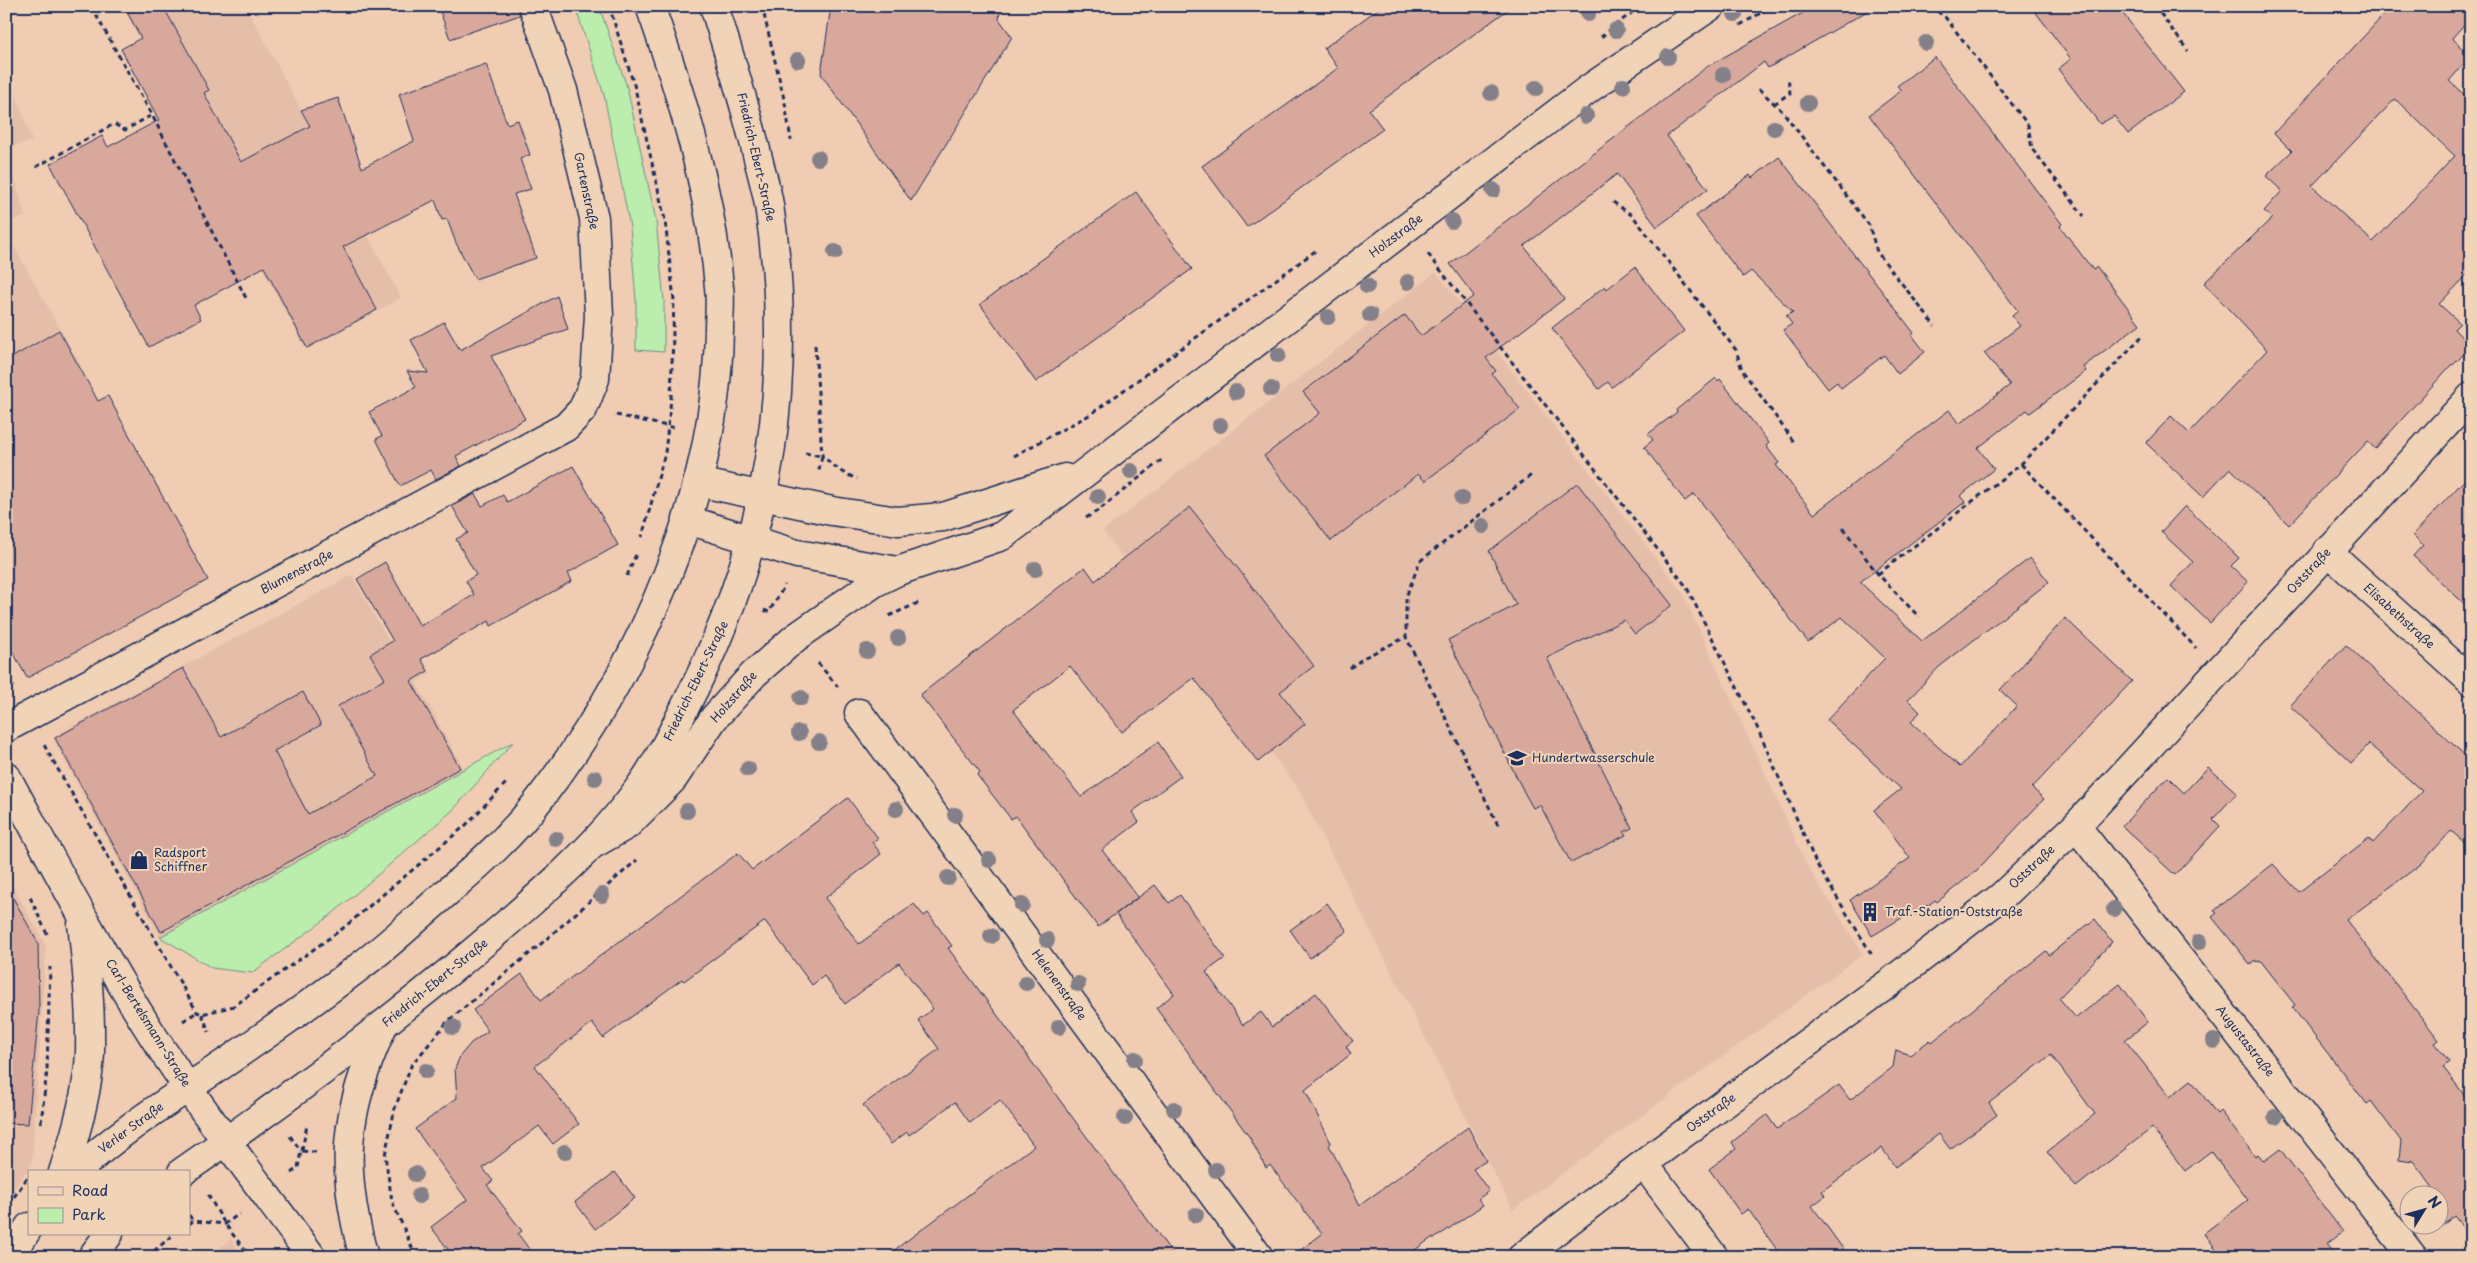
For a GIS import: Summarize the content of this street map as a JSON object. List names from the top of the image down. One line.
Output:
{"streets":{"street":["Friedrich-Ebert-Straße","Gartenstraße","Holzstraße","Oststraße","Blumenstraße","Elisabethstraße","Helenenstraße","Carl-Bertelsmann-Straße","Augustastraße","Verler Straße"]},"crossings":[["Friedrich-Ebert-Straße","Holzstraße"],["Friedrich-Ebert-Straße","Carl-Bertelsmann-Straße"],["Gartenstraße","Blumenstraße"],["Oststraße","Elisabethstraße"],["Oststraße","Augustastraße"],["Carl-Bertelsmann-Straße","Verler Straße"]],"places":{"school or university":["Hundertwasserschule"],"shop":["Radsport Schiffner"],"building":["Traf.-Station-Oststraße"]},"legend":["Road","Park"],"north":"top right"}
